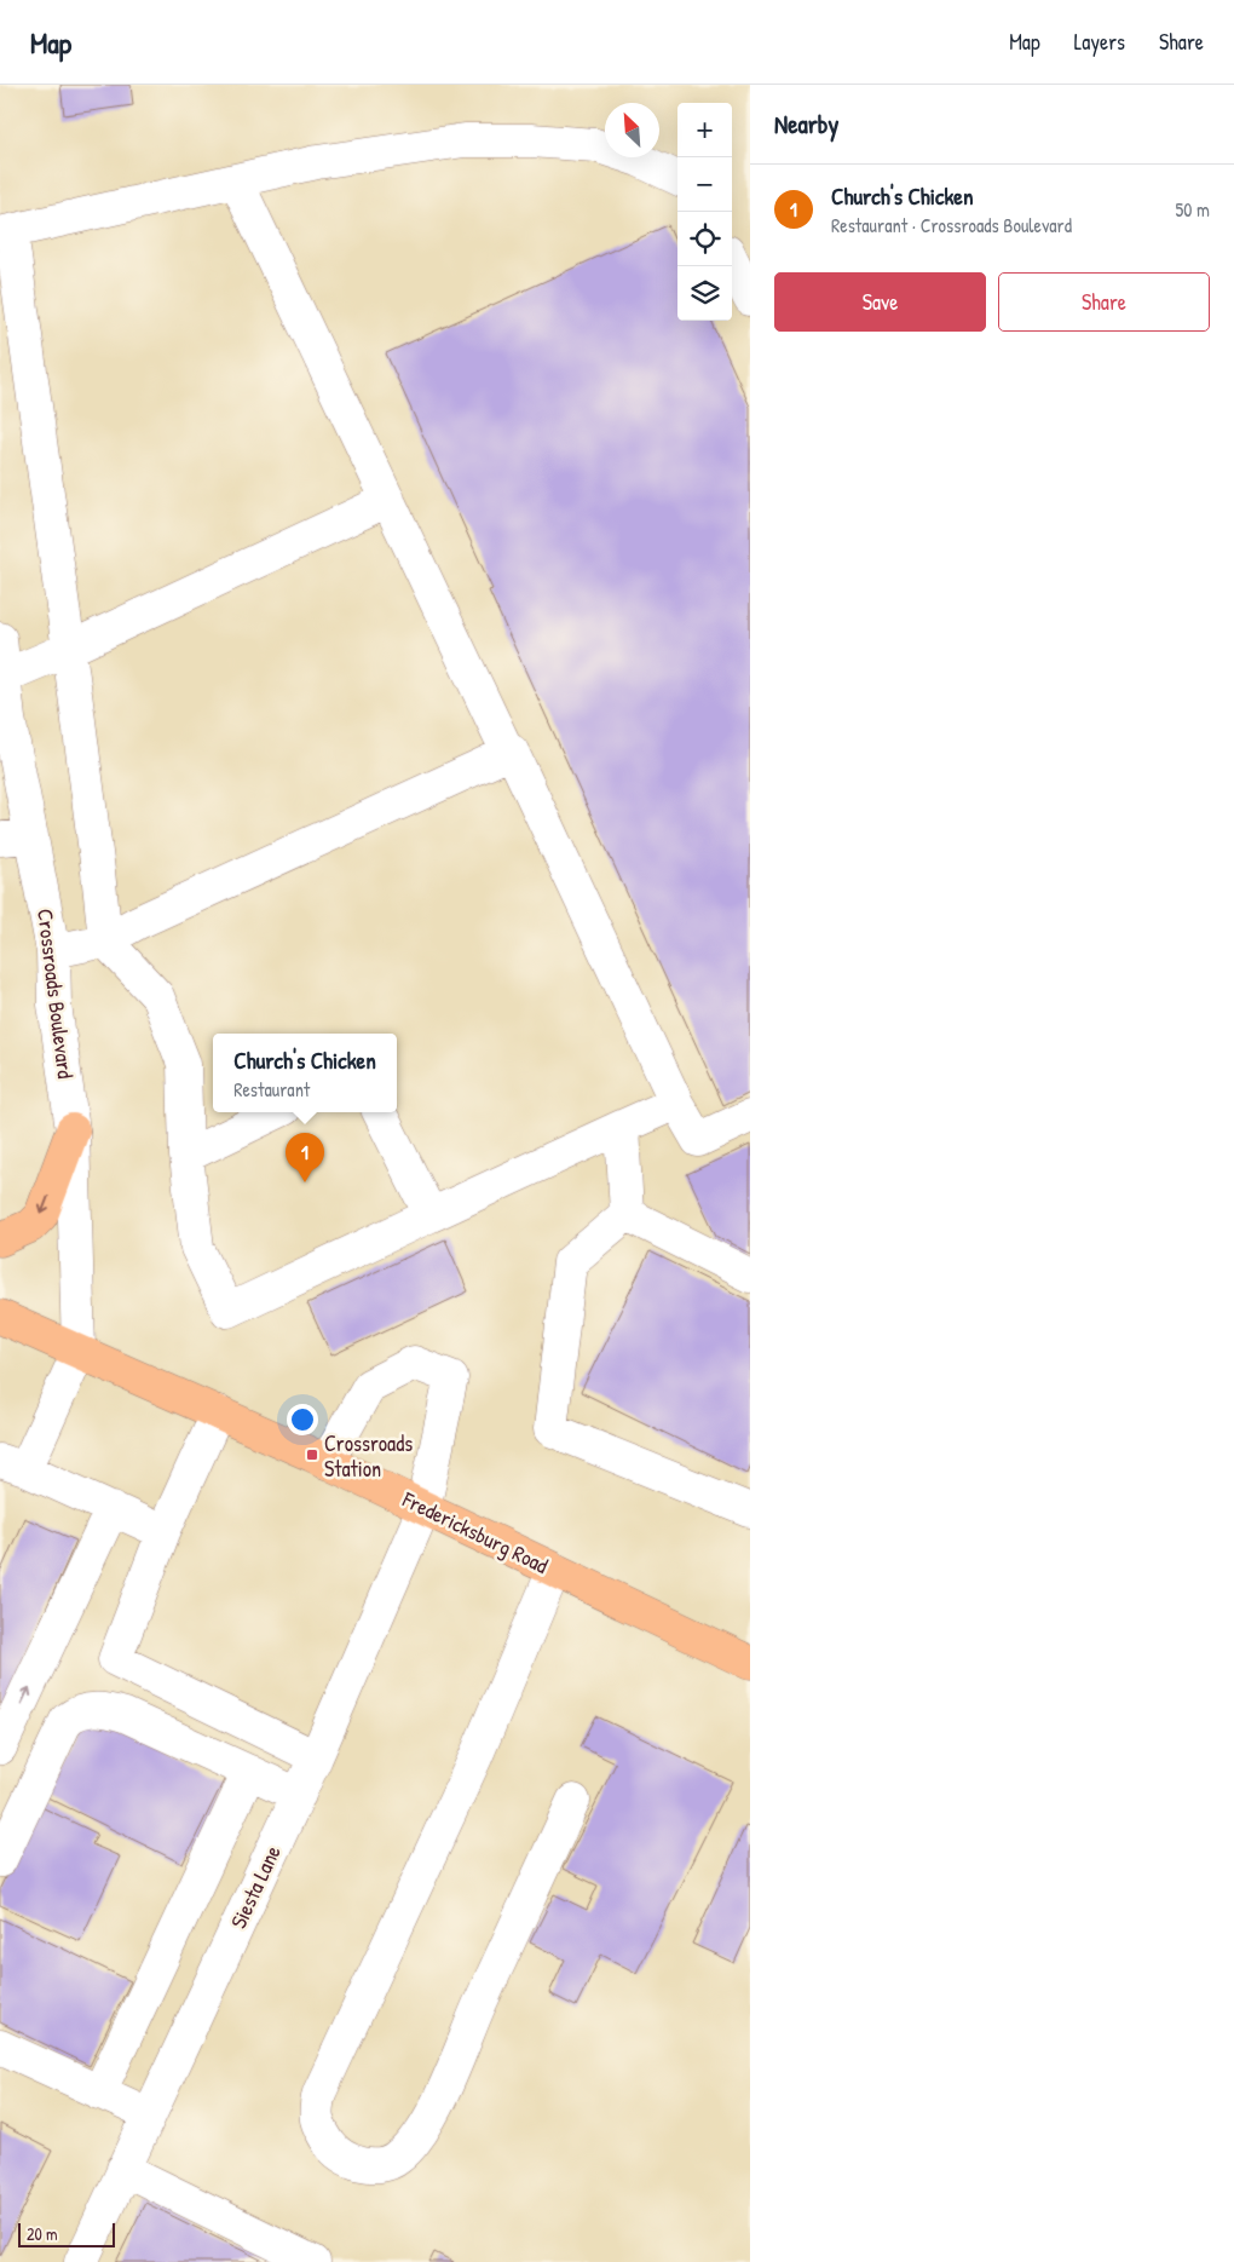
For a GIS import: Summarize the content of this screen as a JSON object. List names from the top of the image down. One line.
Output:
{"streets":{"main road":["Fredericksburg Road"],"street":["Crossroads Boulevard","Siesta Lane"]},"crossings":[["Crossroads Boulevard","Fredericksburg Road"],["Fredericksburg Road","Siesta Lane"]],"places":{"transit":["Crossroads Station"]},"scale_bar":"20 m","north":"top left","page":{"header":"Map","nav":["Map","Layers","Share"],"heading":"Nearby","map_buttons":["+","−"],"list":[{"mark":"1","name":"Church's Chicken","note":"Restaurant · Crossroads Boulevard","value":"50 m"}],"buttons":["Save","Share"],"popup":["Church's Chicken","Restaurant"],"pins":"1","scale":"20 m"}}
